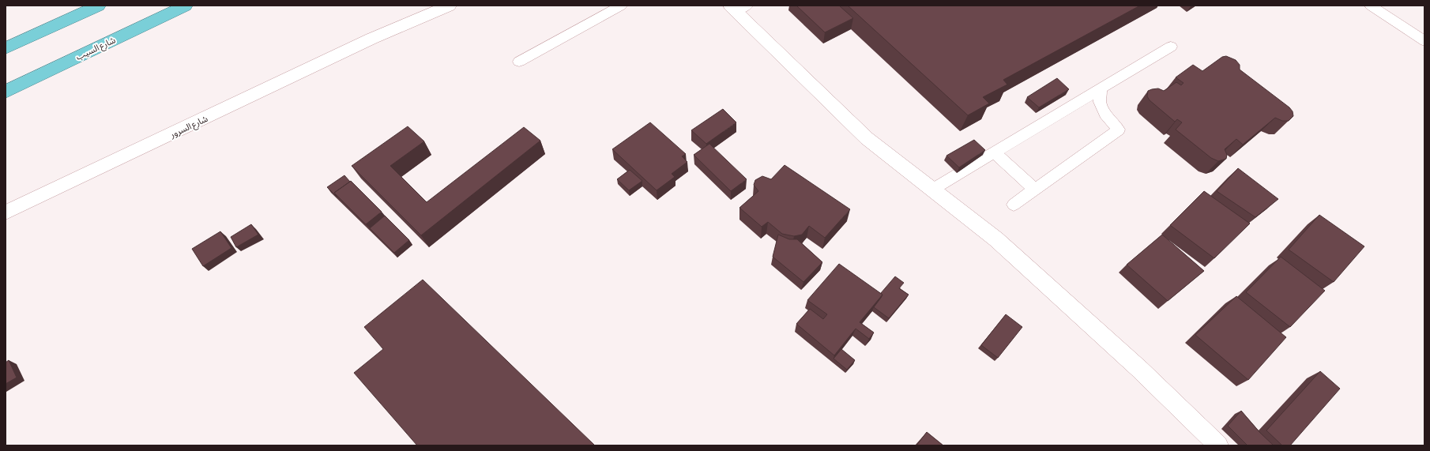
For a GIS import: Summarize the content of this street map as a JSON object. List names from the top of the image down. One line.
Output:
{"streets":{"highway":["شارع السيب"],"street":["شارع السرور"]}}
